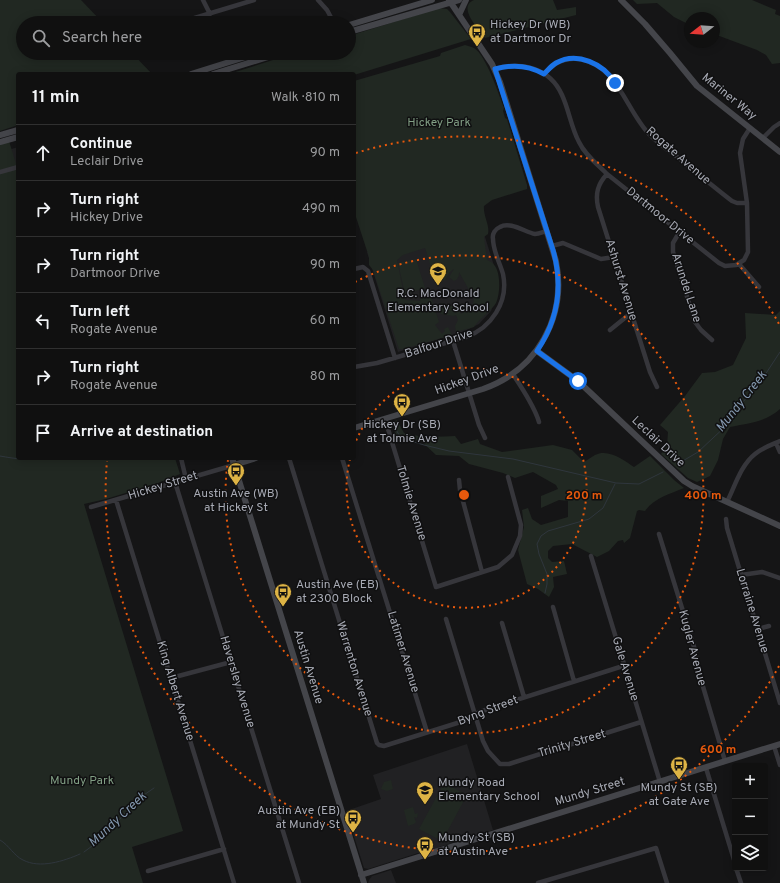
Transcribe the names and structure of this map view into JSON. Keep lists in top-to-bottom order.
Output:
{
  "streets": {
    "street": [
      "Mariner Way",
      "Rogate Avenue",
      "Dartmoor Drive",
      "Ashurst Avenue",
      "Arundel Lane",
      "Balfour Drive",
      "Hickey Drive",
      "Leclair Drive",
      "Hickey Street",
      "Tolmie Avenue",
      "Lorraine Avenue",
      "Kugler Avenue",
      "Latimer Avenue",
      "Austin Avenue",
      "Warrenton Avenue",
      "Gale Avenue",
      "Haversley Avenue",
      "King Albert Avenue",
      "Byng Street",
      "Trinity Street",
      "Mundy Street"
    ]
  },
  "crossings": [
    ["Rogate Avenue", "Dartmoor Drive"],
    ["Dartmoor Drive", "Ashurst Avenue"],
    ["Dartmoor Drive", "Arundel Lane"],
    ["Dartmoor Drive", "Hickey Drive"],
    ["Balfour Drive", "Hickey Drive"],
    ["Hickey Drive", "Leclair Drive"],
    ["Hickey Drive", "Tolmie Avenue"],
    ["Hickey Street", "Austin Avenue"],
    ["Hickey Street", "Haversley Avenue"],
    ["Hickey Street", "King Albert Avenue"],
    ["Kugler Avenue", "Mundy Street"],
    ["Latimer Avenue", "Byng Street"],
    ["Austin Avenue", "Mundy Street"],
    ["Warrenton Avenue", "Byng Street"],
    ["Gale Avenue", "Byng Street"],
    ["Gale Avenue", "Trinity Street"],
    ["Gale Avenue", "Mundy Street"],
    ["Byng Street", "Trinity Street"]
  ],
  "water": ["Mundy Creek"],
  "parks": ["Hickey Park", "Mundy Park"],
  "places": {
    "bus stop": [
      "Hickey Dr (WB) at Dartmoor Dr",
      "Hickey Dr (SB) at Tolmie Ave",
      "Austin Ave (WB) at Hickey St",
      "Austin Ave (EB) at 2300 Block",
      "Mundy St (SB) at Gate Ave",
      "Austin Ave (EB) at Mundy St",
      "Mundy St (SB) at Austin Ave"
    ],
    "school or university": ["R.C. MacDonald Elementary School", "Mundy Road Elementary School"]
  },
  "north": "left",
  "page": {
    "search": "Search here",
    "heading": ["11 min", "Walk · 810 m"],
    "list": [
      ["Continue", "Leclair Drive", "90 m"],
      ["Turn right", "Hickey Drive", "490 m"],
      ["Turn right", "Dartmoor Drive", "90 m"],
      ["Turn left", "Rogate Avenue", "60 m"],
      ["Turn right", "Rogate Avenue", "80 m"],
      "Arrive at destination"
    ],
    "map_buttons": ["+", "−"]
  },
  "rings": ["200 m", "400 m", "600 m"]
}
